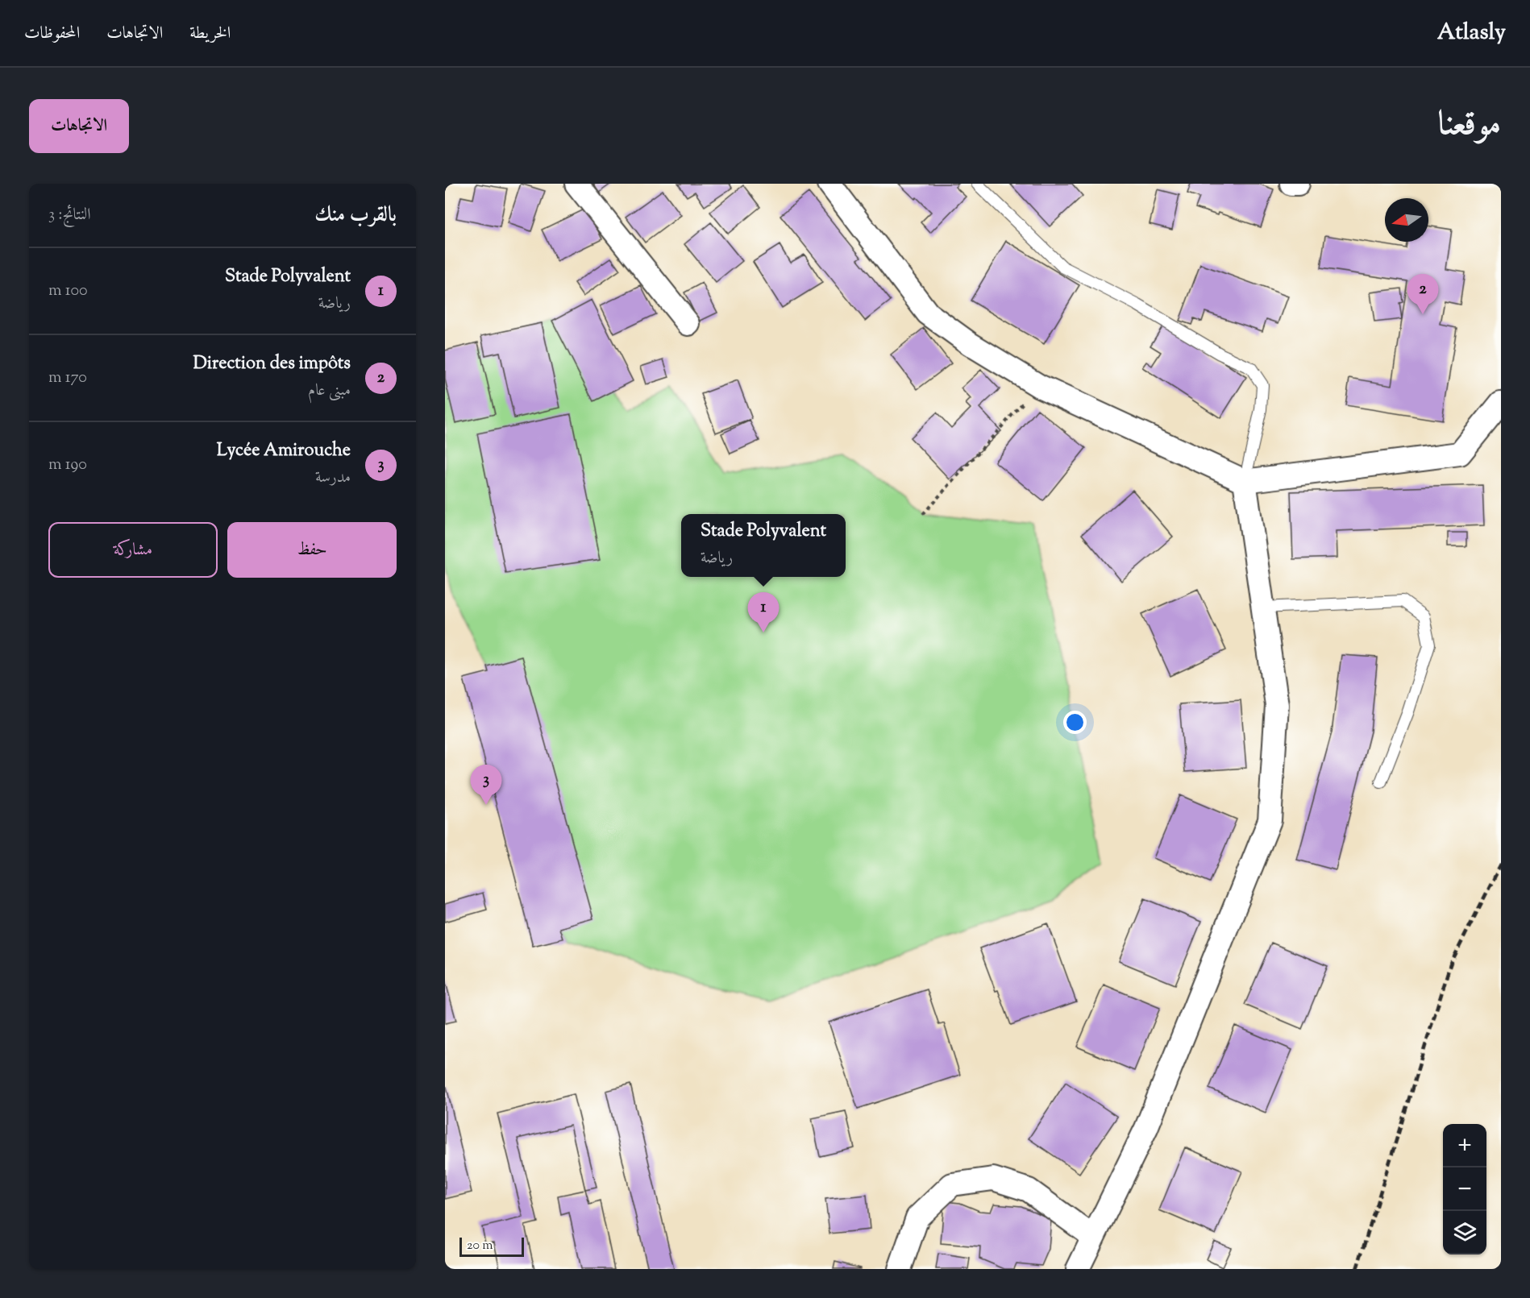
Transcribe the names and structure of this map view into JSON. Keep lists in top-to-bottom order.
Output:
{
  "scale_bar": "20 m",
  "north": "left",
  "page": {
    "header": "Atlasly",
    "nav": ["الخريطة", "الاتجاهات", "المحفوظات"],
    "title": "موقعنا",
    "buttons": [
      "الاتجاهات",
      ["حفظ", "مشاركة"]
    ],
    "heading": ["بالقرب منك", "النتائج: 3"],
    "list": [
      {
        "mark": "1",
        "name": "Stade Polyvalent",
        "note": "رياضة",
        "value": "100 m"
      },
      {
        "mark": "2",
        "name": "Direction des impôts",
        "note": "مبنى عام",
        "value": "170 m"
      },
      {
        "mark": "3",
        "name": "Lycée Amirouche",
        "note": "مدرسة",
        "value": "190 m"
      }
    ],
    "pins": ["2", "1", "3"],
    "popup": ["Stade Polyvalent", "رياضة"],
    "map_buttons": ["+", "−"],
    "scale": "20 m"
  }
}
